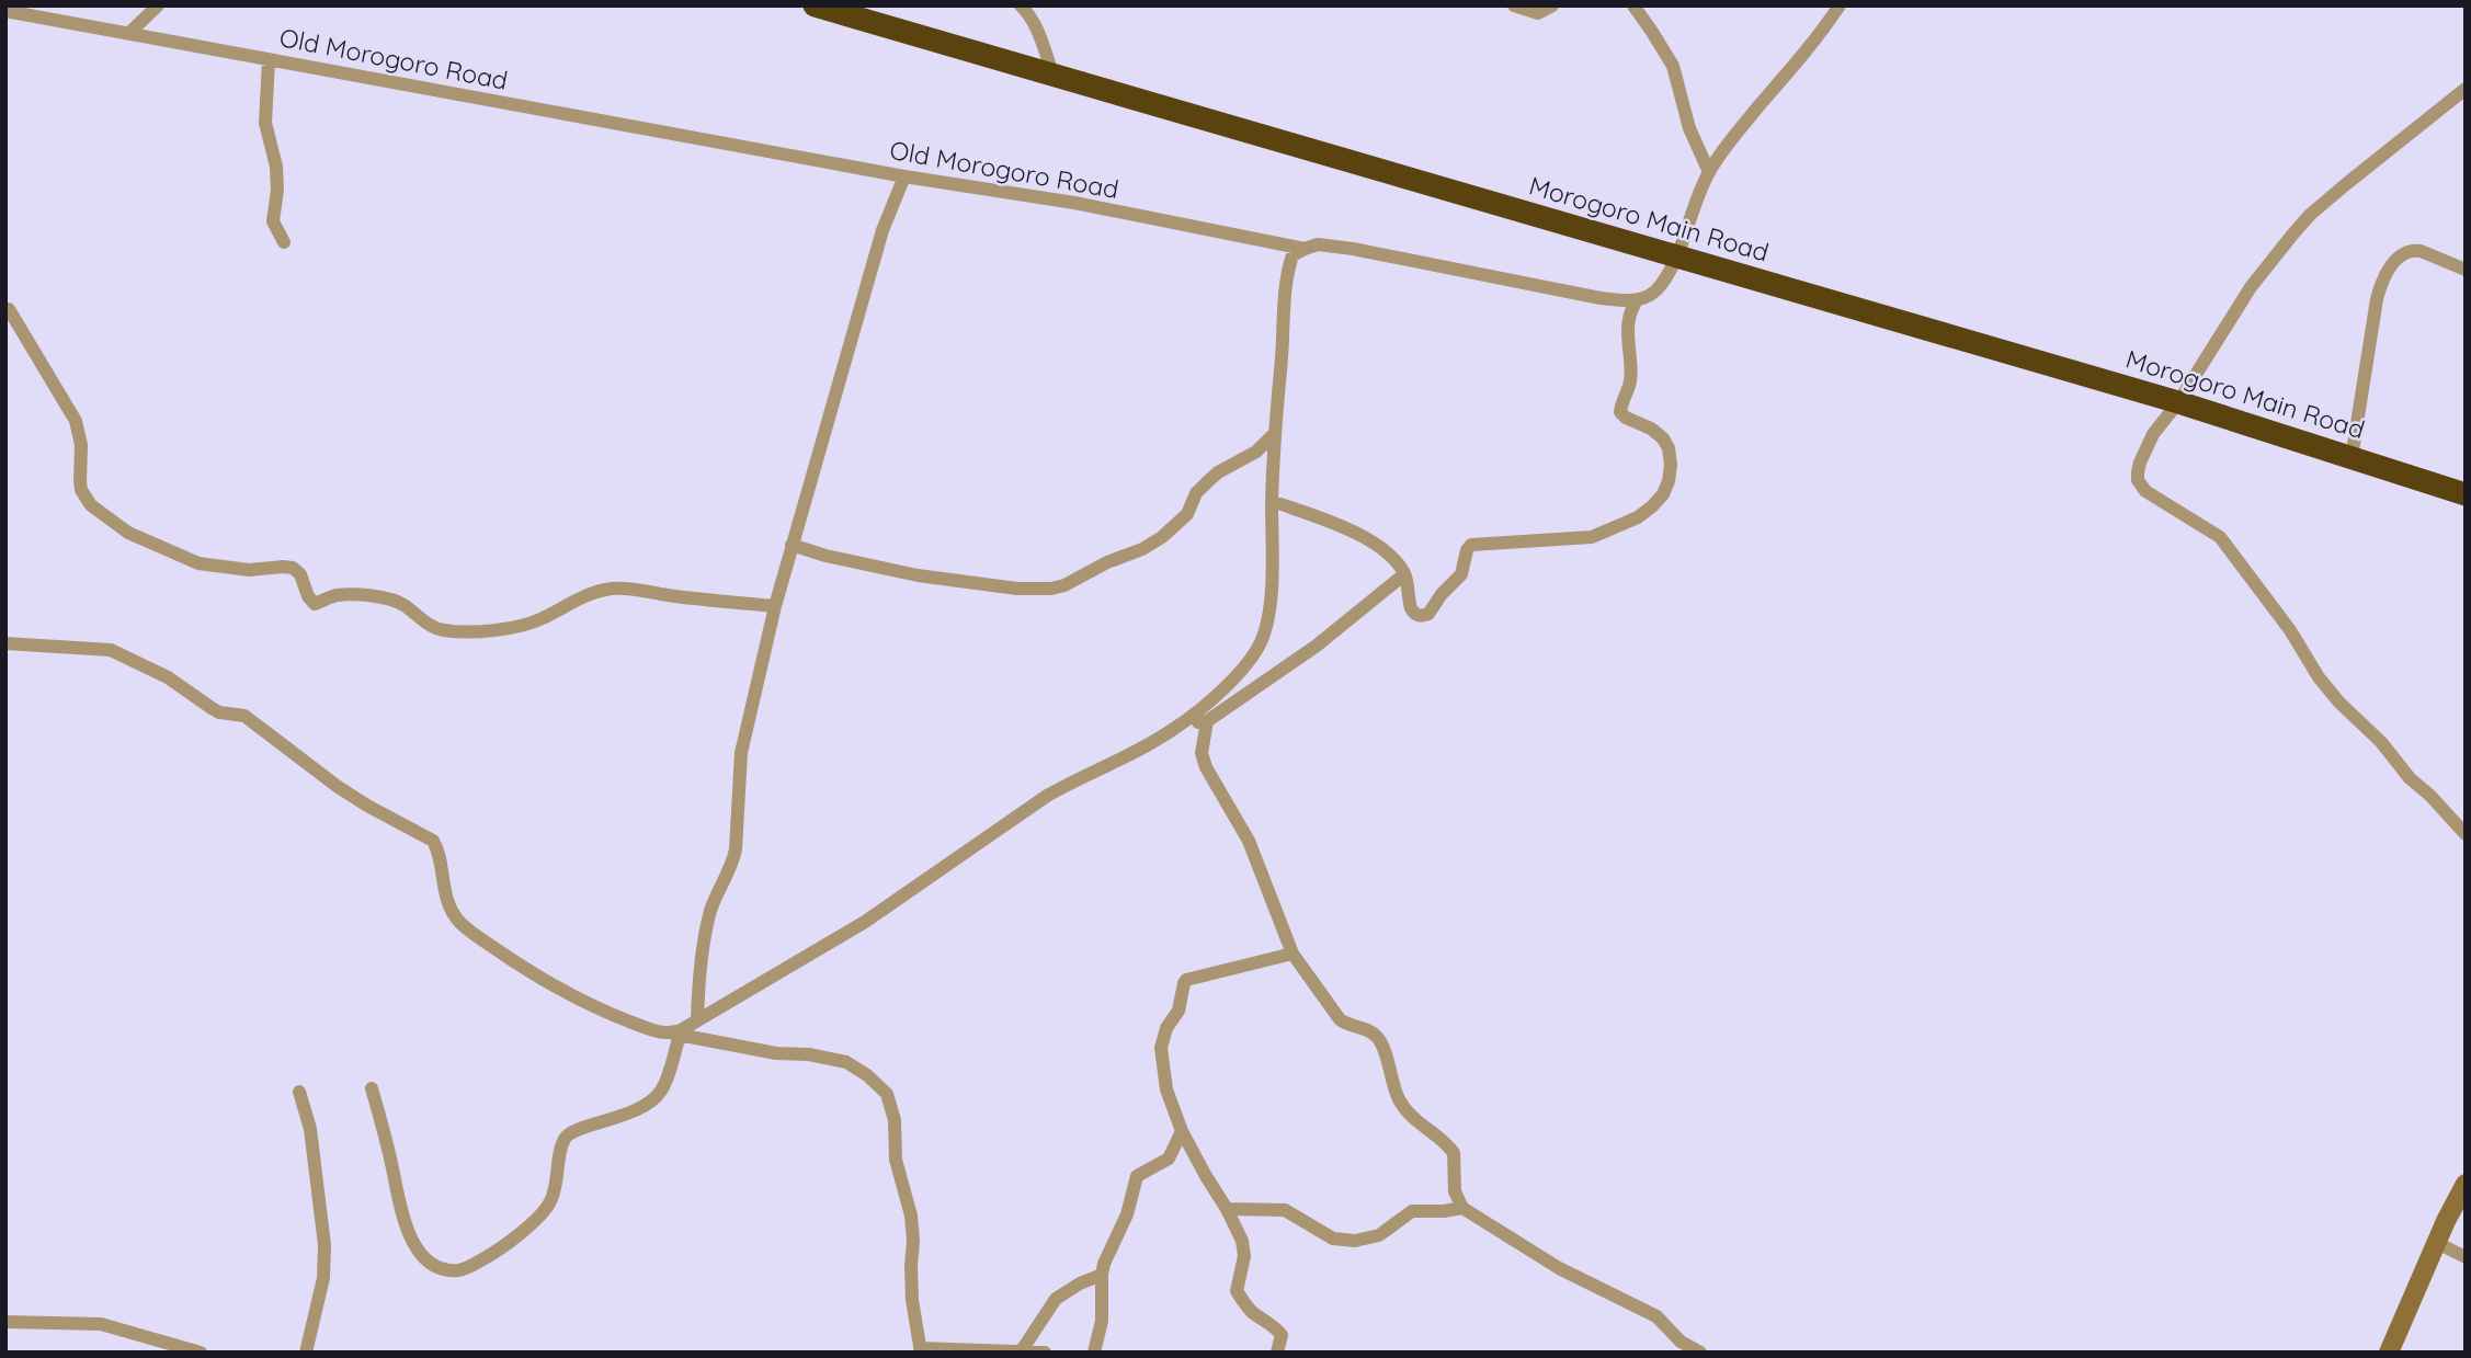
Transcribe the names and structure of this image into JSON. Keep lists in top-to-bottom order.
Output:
{
  "streets": {
    "highway": ["Morogoro Main Road"],
    "street": ["Old Morogoro Road"]
  }
}
